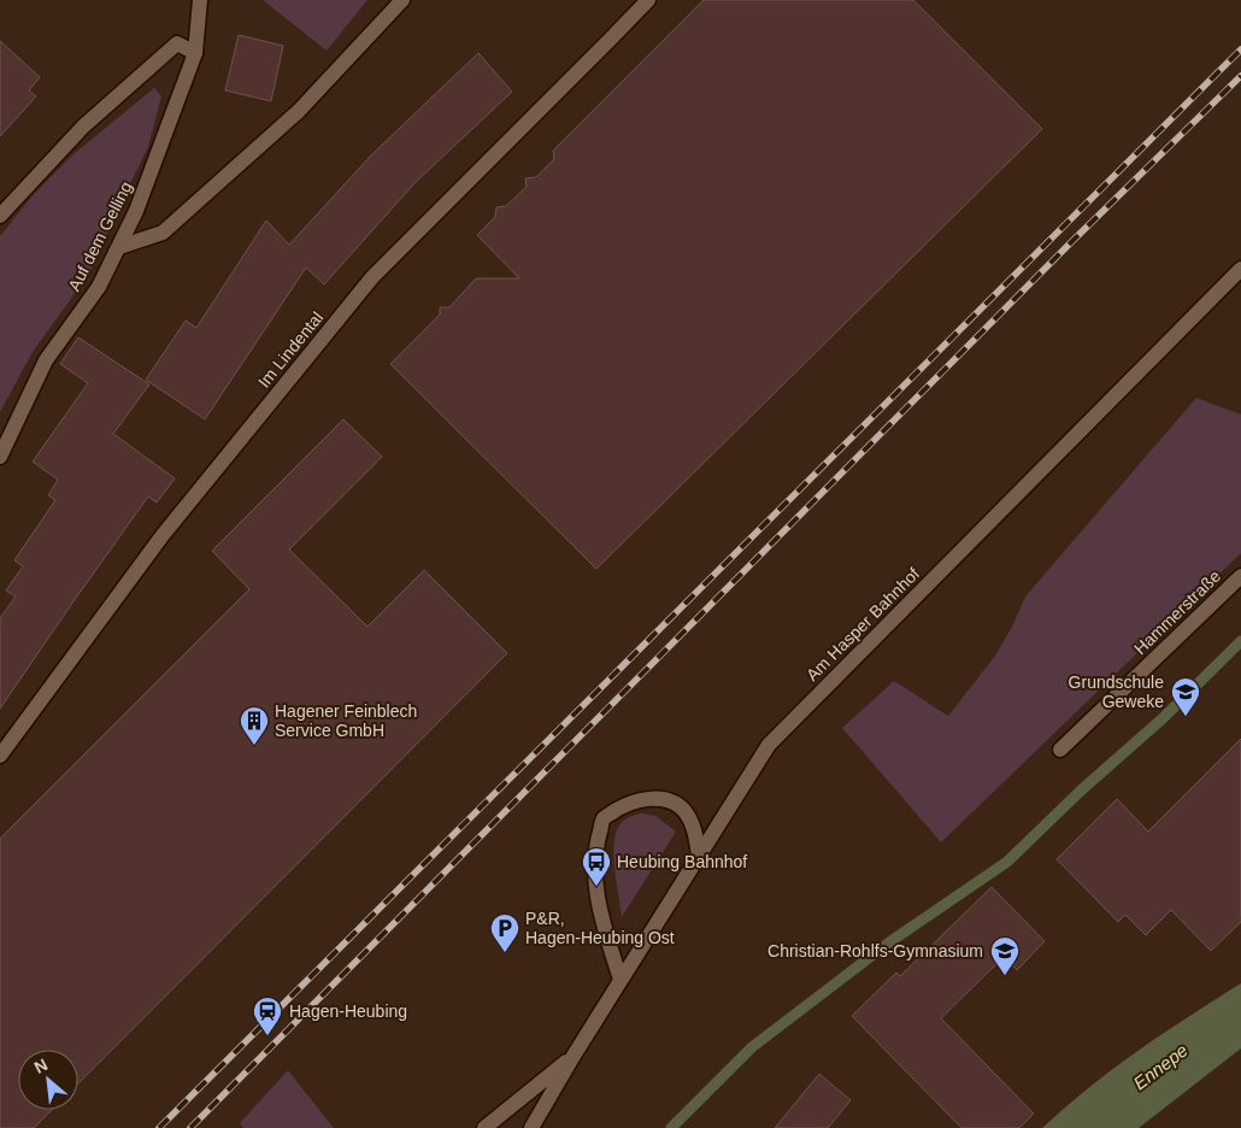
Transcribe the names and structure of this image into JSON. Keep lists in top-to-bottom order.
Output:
{
  "streets": {
    "street": [
      "Auf dem Gelling",
      "Im Lindental",
      "Hammerstraße",
      "Am Hasper Bahnhof"
    ]
  },
  "water": ["Ennepe"],
  "places": {
    "school or university": ["Grundschule Geweke", "Christian-Rohlfs-Gymnasium"],
    "building": ["Hagener Feinblech Service GmbH"],
    "bus stop": ["Heubing Bahnhof"],
    "parking": ["P&R, Hagen-Heubing Ost"],
    "station": ["Hagen-Heubing"]
  },
  "north": "top left"
}
